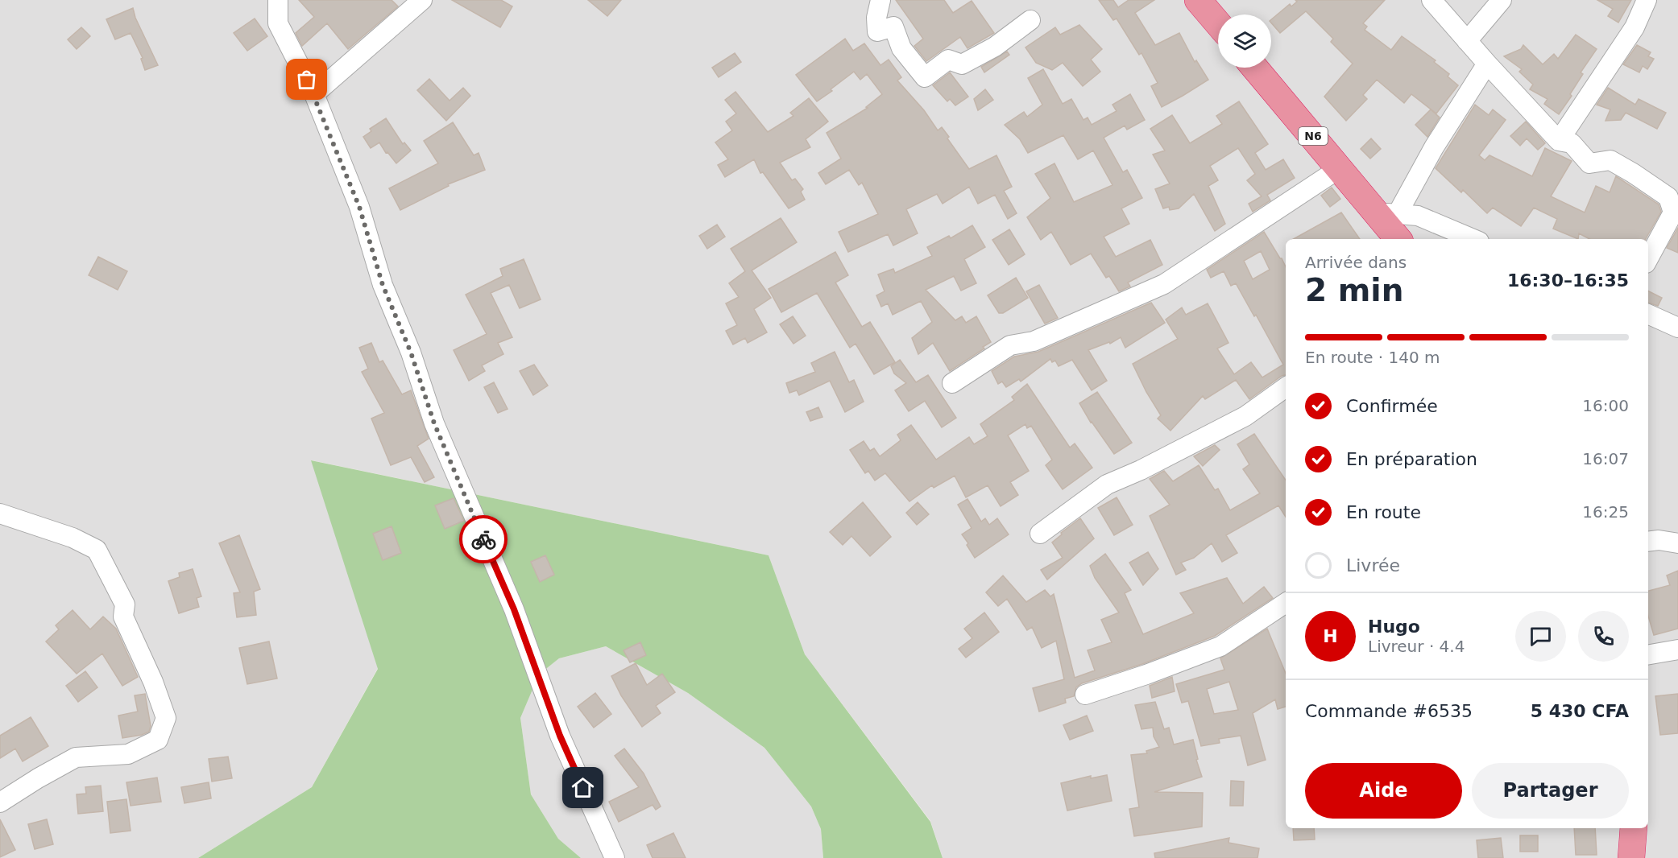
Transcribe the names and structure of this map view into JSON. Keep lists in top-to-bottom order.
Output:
{
  "streets": {
    "highway": ["N6"]
  },
  "page": {
    "heading": ["2 min", "Arrivée dans", "16:30–16:35"],
    "panel": [
      "Hugo",
      "Livreur · 4.4",
      "Commande #6535",
      "5 430 CFA"
    ],
    "bar": "En route · 140 m",
    "list": [
      ["Confirmée", "16:00"],
      ["En préparation", "16:07"],
      ["En route", "16:25"],
      "Livrée"
    ],
    "round": "H",
    "buttons": ["Aide", "Partager"]
  }
}
